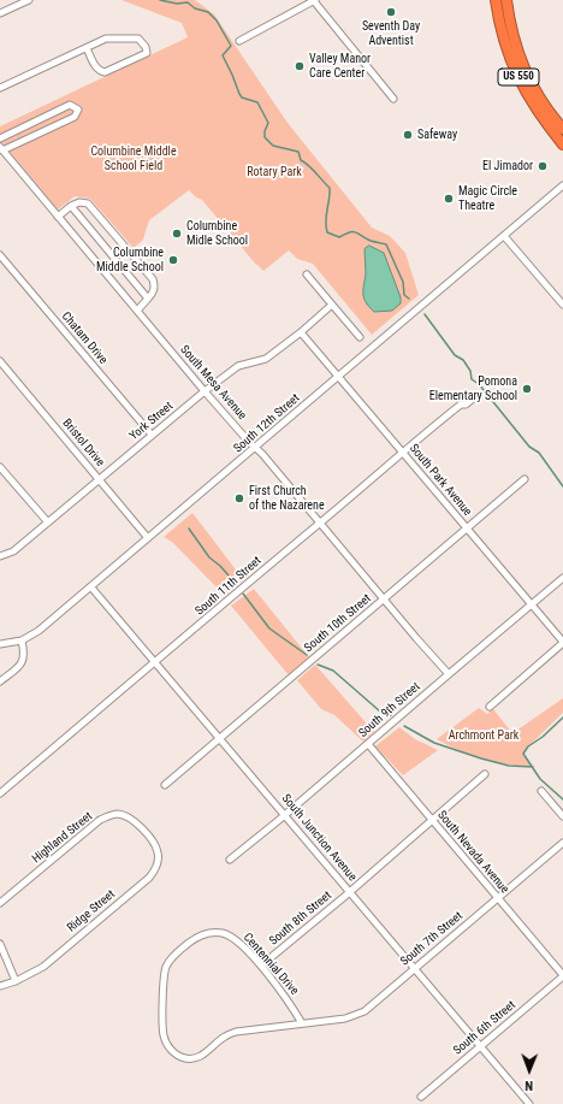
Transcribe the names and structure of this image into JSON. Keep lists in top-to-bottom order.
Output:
{
  "streets": {
    "highway": ["US 550"],
    "street": [
      "Chatam Drive",
      "South Mesa Avenue",
      "York Street",
      "South 12th Street",
      "Bristol Drive",
      "South Park Avenue",
      "South 11th Street",
      "South 10th Street",
      "South 9th Street",
      "Highland Street",
      "South Junction Avenue",
      "South Nevada Avenue",
      "Ridge Street",
      "South 8th Street",
      "South 7th Street",
      "Centennial Drive",
      "South 6th Street"
    ]
  },
  "crossings": [
    ["Chatam Drive", "York Street"],
    ["South Mesa Avenue", "York Street"],
    ["South Mesa Avenue", "South 12th Street"],
    ["South Mesa Avenue", "South 11th Street"],
    ["South Mesa Avenue", "South 10th Street"],
    ["South Mesa Avenue", "South 9th Street"],
    ["York Street", "Bristol Drive"],
    ["York Street", "South Park Avenue"],
    ["South 12th Street", "Bristol Drive"],
    ["South 12th Street", "South Park Avenue"],
    ["South 12th Street", "South Junction Avenue"],
    ["South Park Avenue", "South 11th Street"],
    ["South Park Avenue", "South 10th Street"],
    ["South Park Avenue", "South 9th Street"],
    ["South 11th Street", "South Junction Avenue"],
    ["South 10th Street", "South Junction Avenue"],
    ["South 9th Street", "South Junction Avenue"],
    ["South 9th Street", "South Nevada Avenue"],
    ["Highland Street", "Ridge Street"],
    ["South Junction Avenue", "South 8th Street"],
    ["South Junction Avenue", "South 7th Street"],
    ["South Junction Avenue", "South 6th Street"],
    ["South Nevada Avenue", "South 8th Street"],
    ["South Nevada Avenue", "South 7th Street"],
    ["South Nevada Avenue", "South 6th Street"],
    ["South 8th Street", "Centennial Drive"],
    ["South 7th Street", "Centennial Drive"]
  ],
  "parks": ["Columbine Middle School Field", "Rotary Park", "Archmont Park"],
  "places": [
    "Seventh Day Adventist",
    "Valley Manor Care Center",
    "Safeway",
    "El Jimador",
    "Magic Circle Theatre",
    "Columbine Midle School",
    "Columbine Middle School",
    "Pomona Elementary School",
    "First Church of the Nazarene"
  ],
  "north": "bottom"
}
